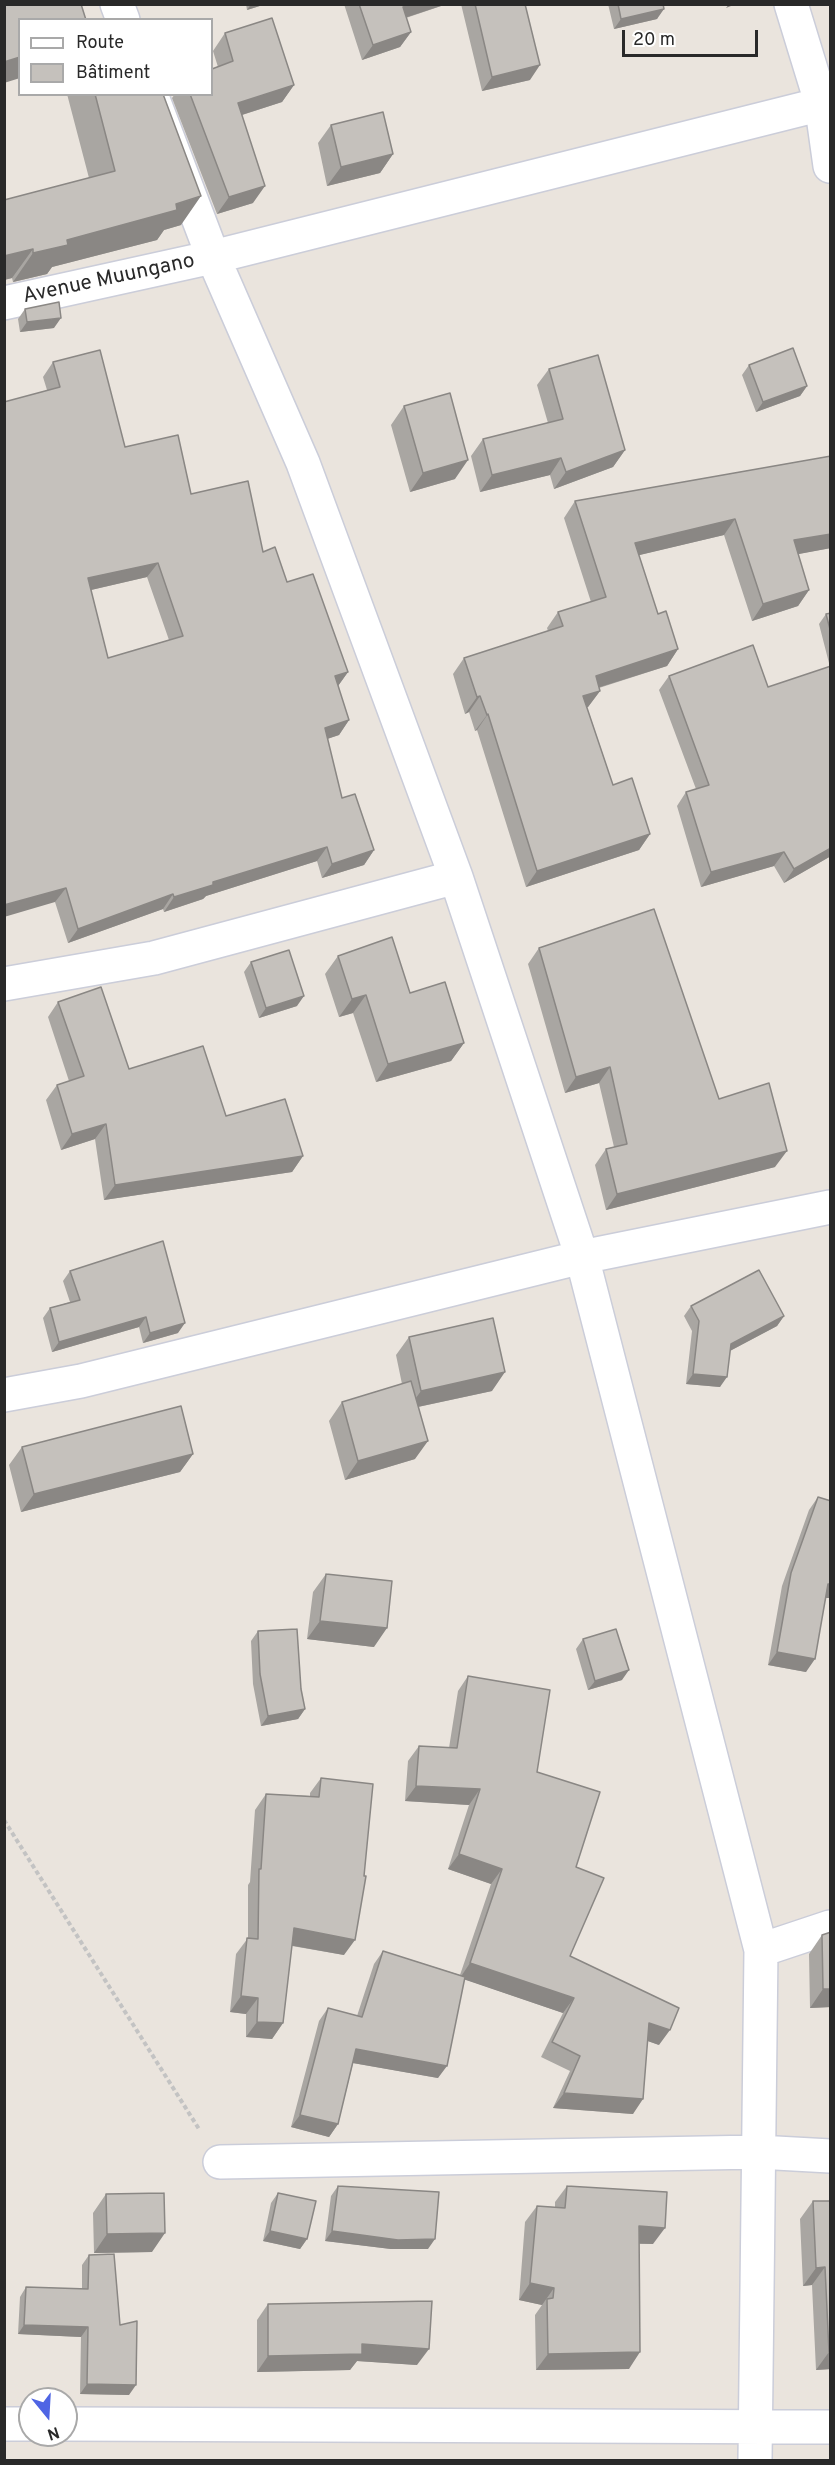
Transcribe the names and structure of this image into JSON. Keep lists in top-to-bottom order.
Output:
{
  "streets": {
    "street": ["Avenue Muungano"]
  },
  "legend": ["Route", "Bâtiment"],
  "scale_bar": "20 m",
  "north": "bottom"
}
